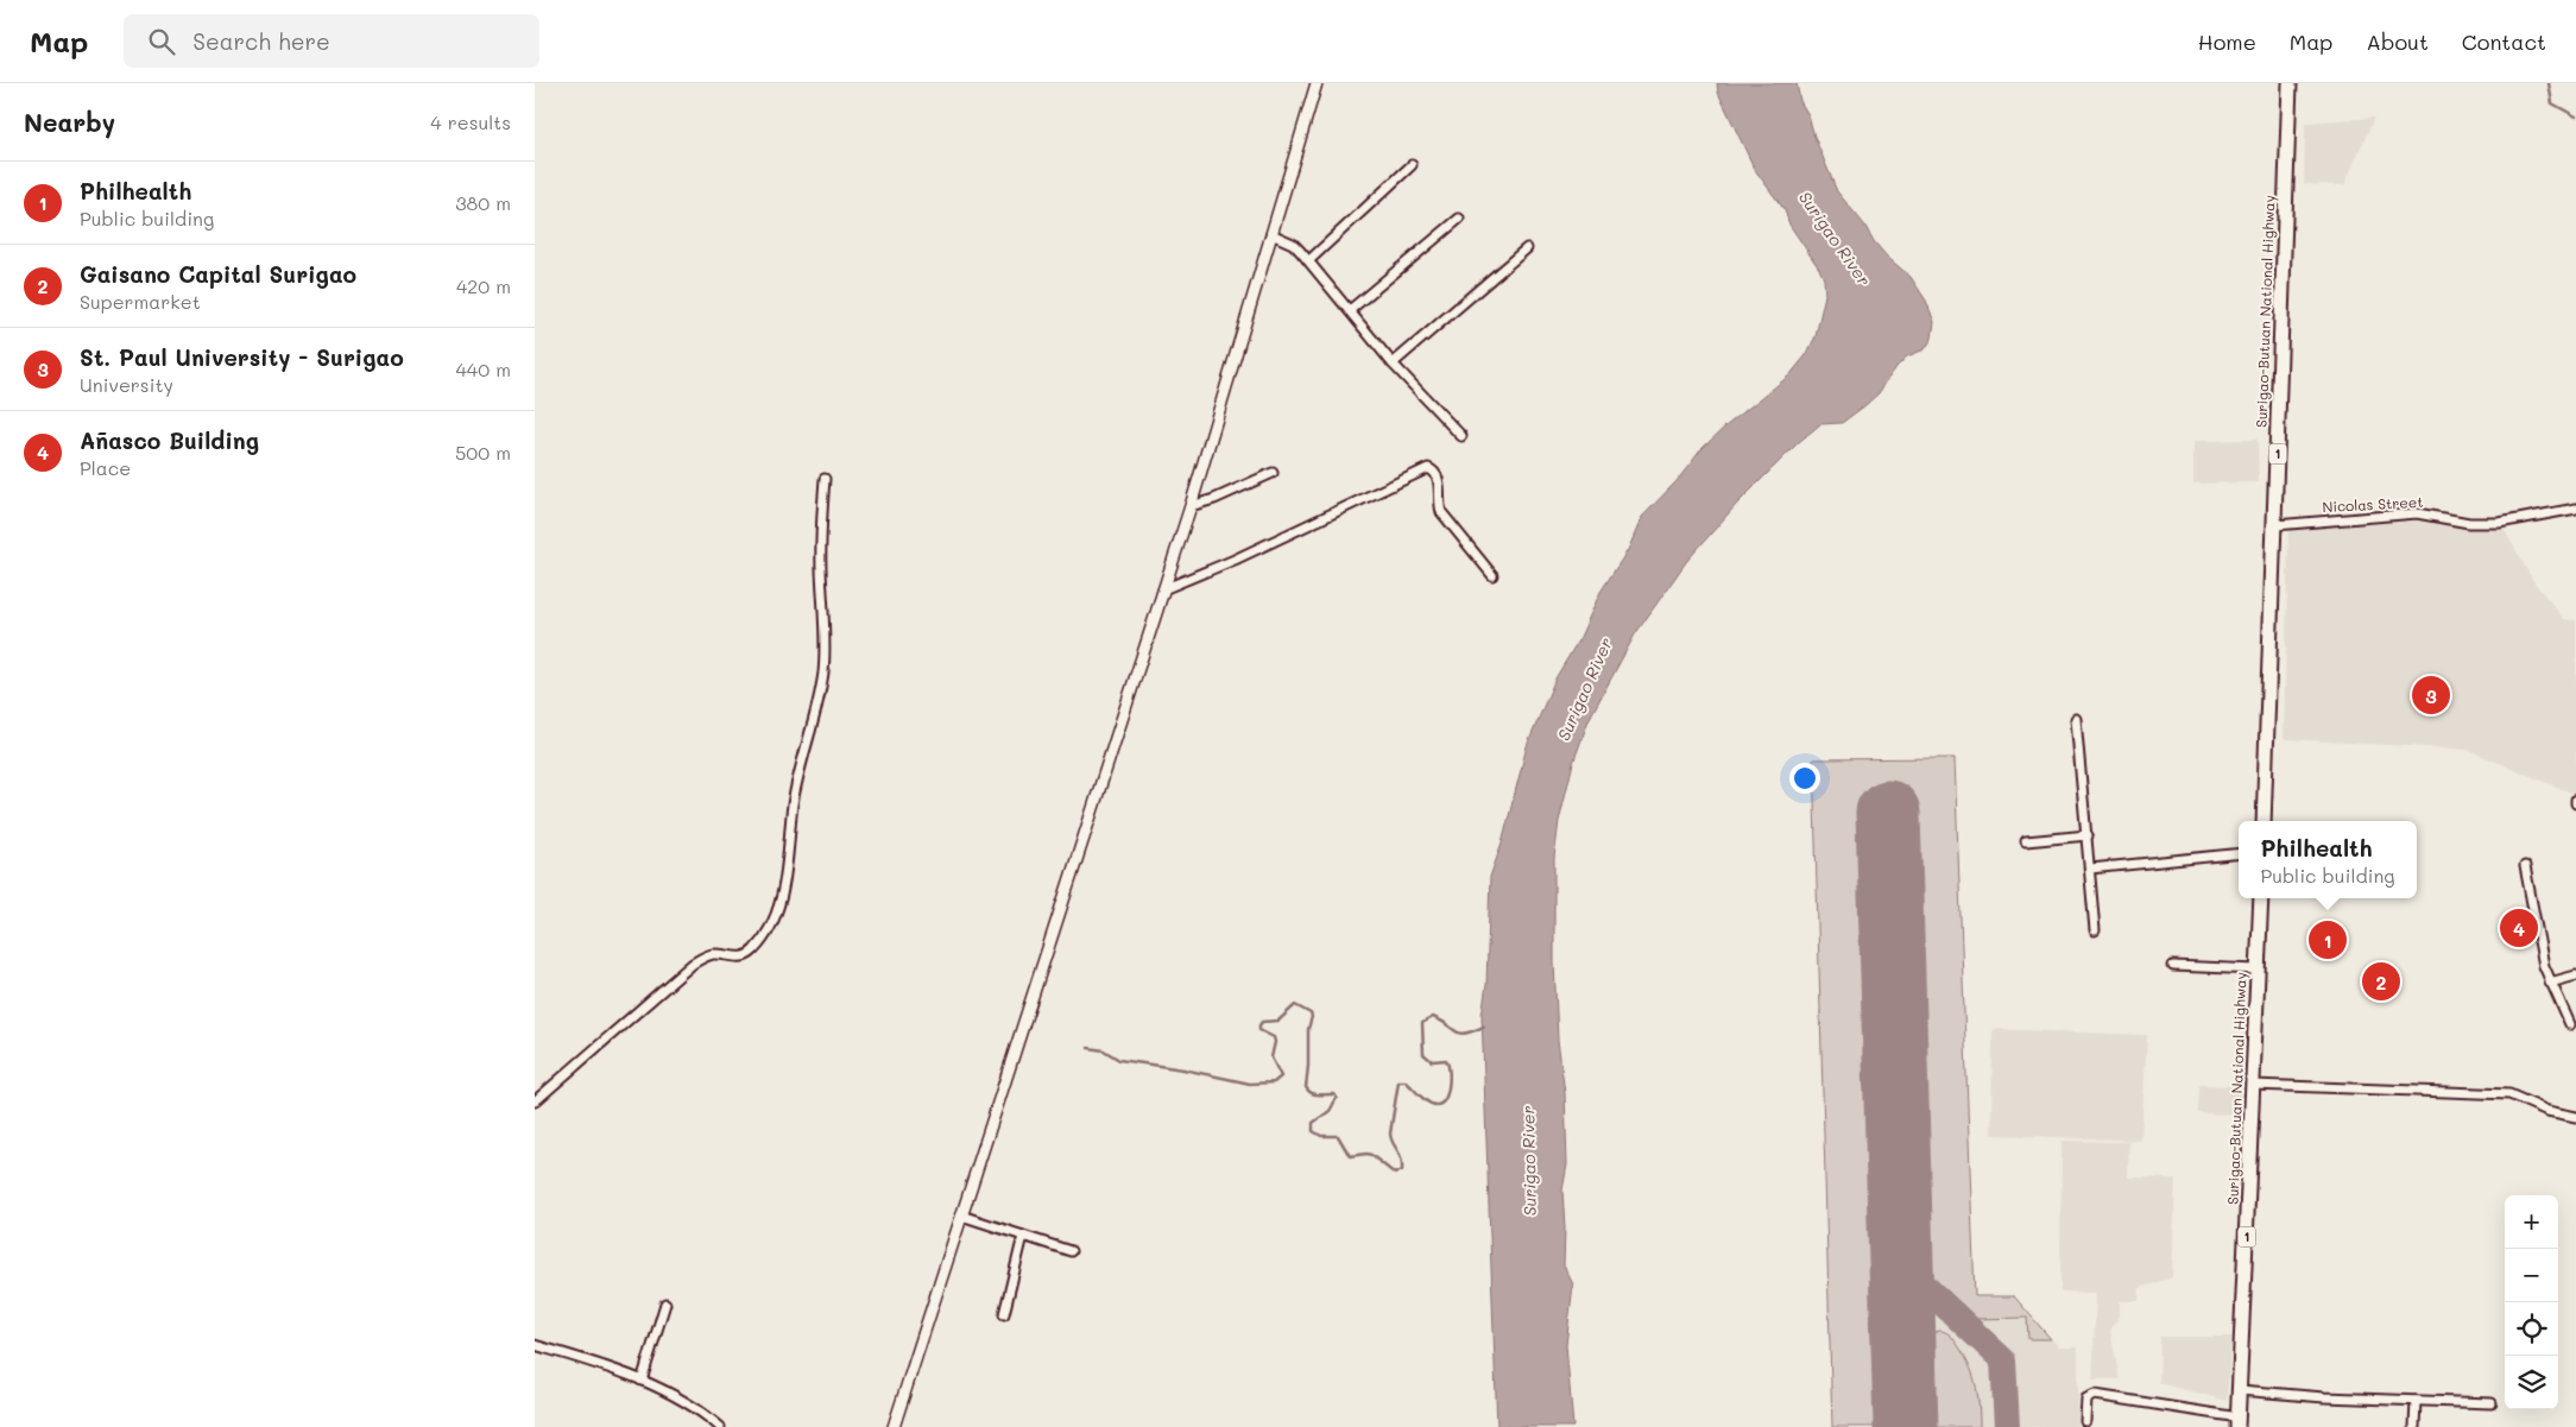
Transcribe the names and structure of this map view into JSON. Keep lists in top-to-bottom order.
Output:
{
  "streets": {
    "highway": ["Surigao-Butuan National Highway", "1"],
    "street": ["Nicolas Street"]
  },
  "crossings": [
    ["Surigao-Butuan National Highway", "Nicolas Street"]
  ],
  "water": ["Surigao River"],
  "page": {
    "header": "Map",
    "search": "Search here",
    "nav": [
      "Home",
      "Map",
      "About",
      "Contact"
    ],
    "heading": ["Nearby", "4 results"],
    "list": [
      {
        "mark": "1",
        "name": "Philhealth",
        "note": "Public building",
        "value": "380 m"
      },
      {
        "mark": "2",
        "name": "Gaisano Capital Surigao",
        "note": "Supermarket",
        "value": "420 m"
      },
      {
        "mark": "3",
        "name": "St. Paul University - Surigao",
        "note": "University",
        "value": "440 m"
      },
      {
        "mark": "4",
        "name": "Añasco Building",
        "note": "Place",
        "value": "500 m"
      }
    ],
    "pins": [
      "3",
      "4",
      "1",
      "2"
    ],
    "popup": ["Philhealth", "Public building"],
    "map_buttons": ["+", "−"]
  }
}
